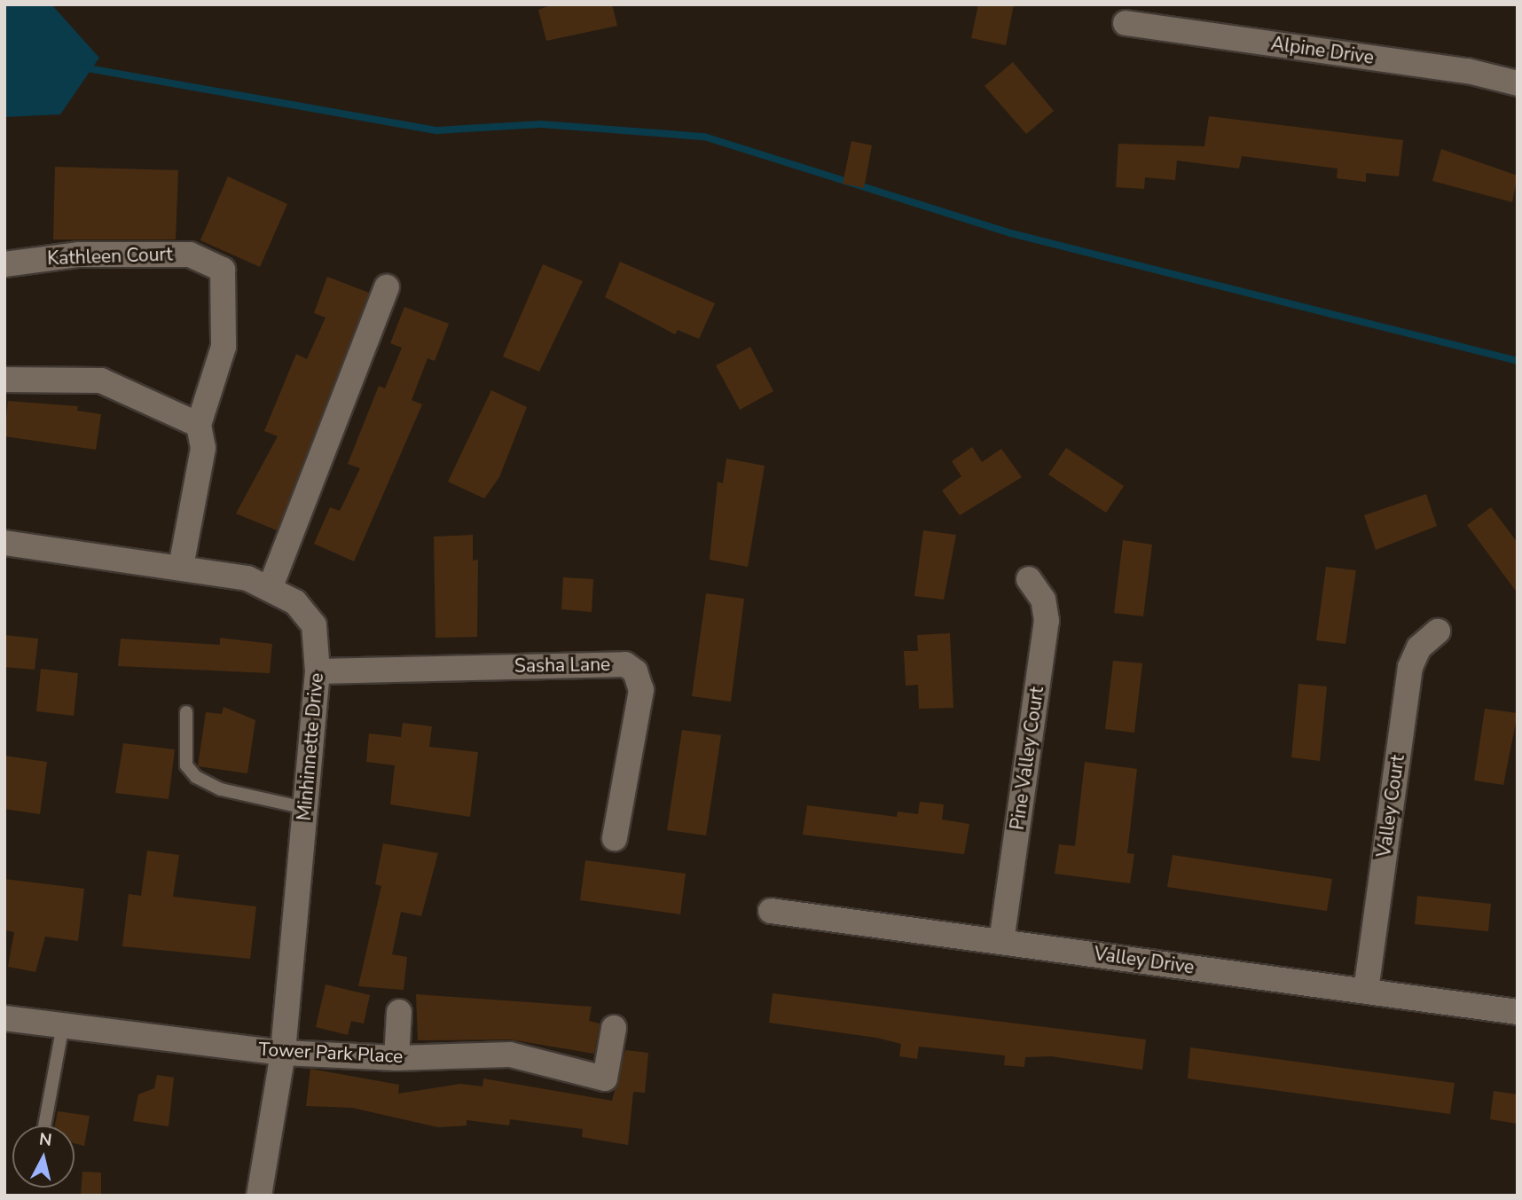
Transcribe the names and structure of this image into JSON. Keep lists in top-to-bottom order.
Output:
{
  "streets": {
    "street": [
      "Alpine Drive",
      "Kathleen Court",
      "Sasha Lane",
      "Minhinnette Drive",
      "Pine Valley Court",
      "Valley Court",
      "Valley Drive",
      "Tower Park Place"
    ]
  },
  "crossings": [
    ["Sasha Lane", "Minhinnette Drive"],
    ["Minhinnette Drive", "Tower Park Place"],
    ["Pine Valley Court", "Valley Drive"],
    ["Valley Court", "Valley Drive"]
  ],
  "north": "top"
}
